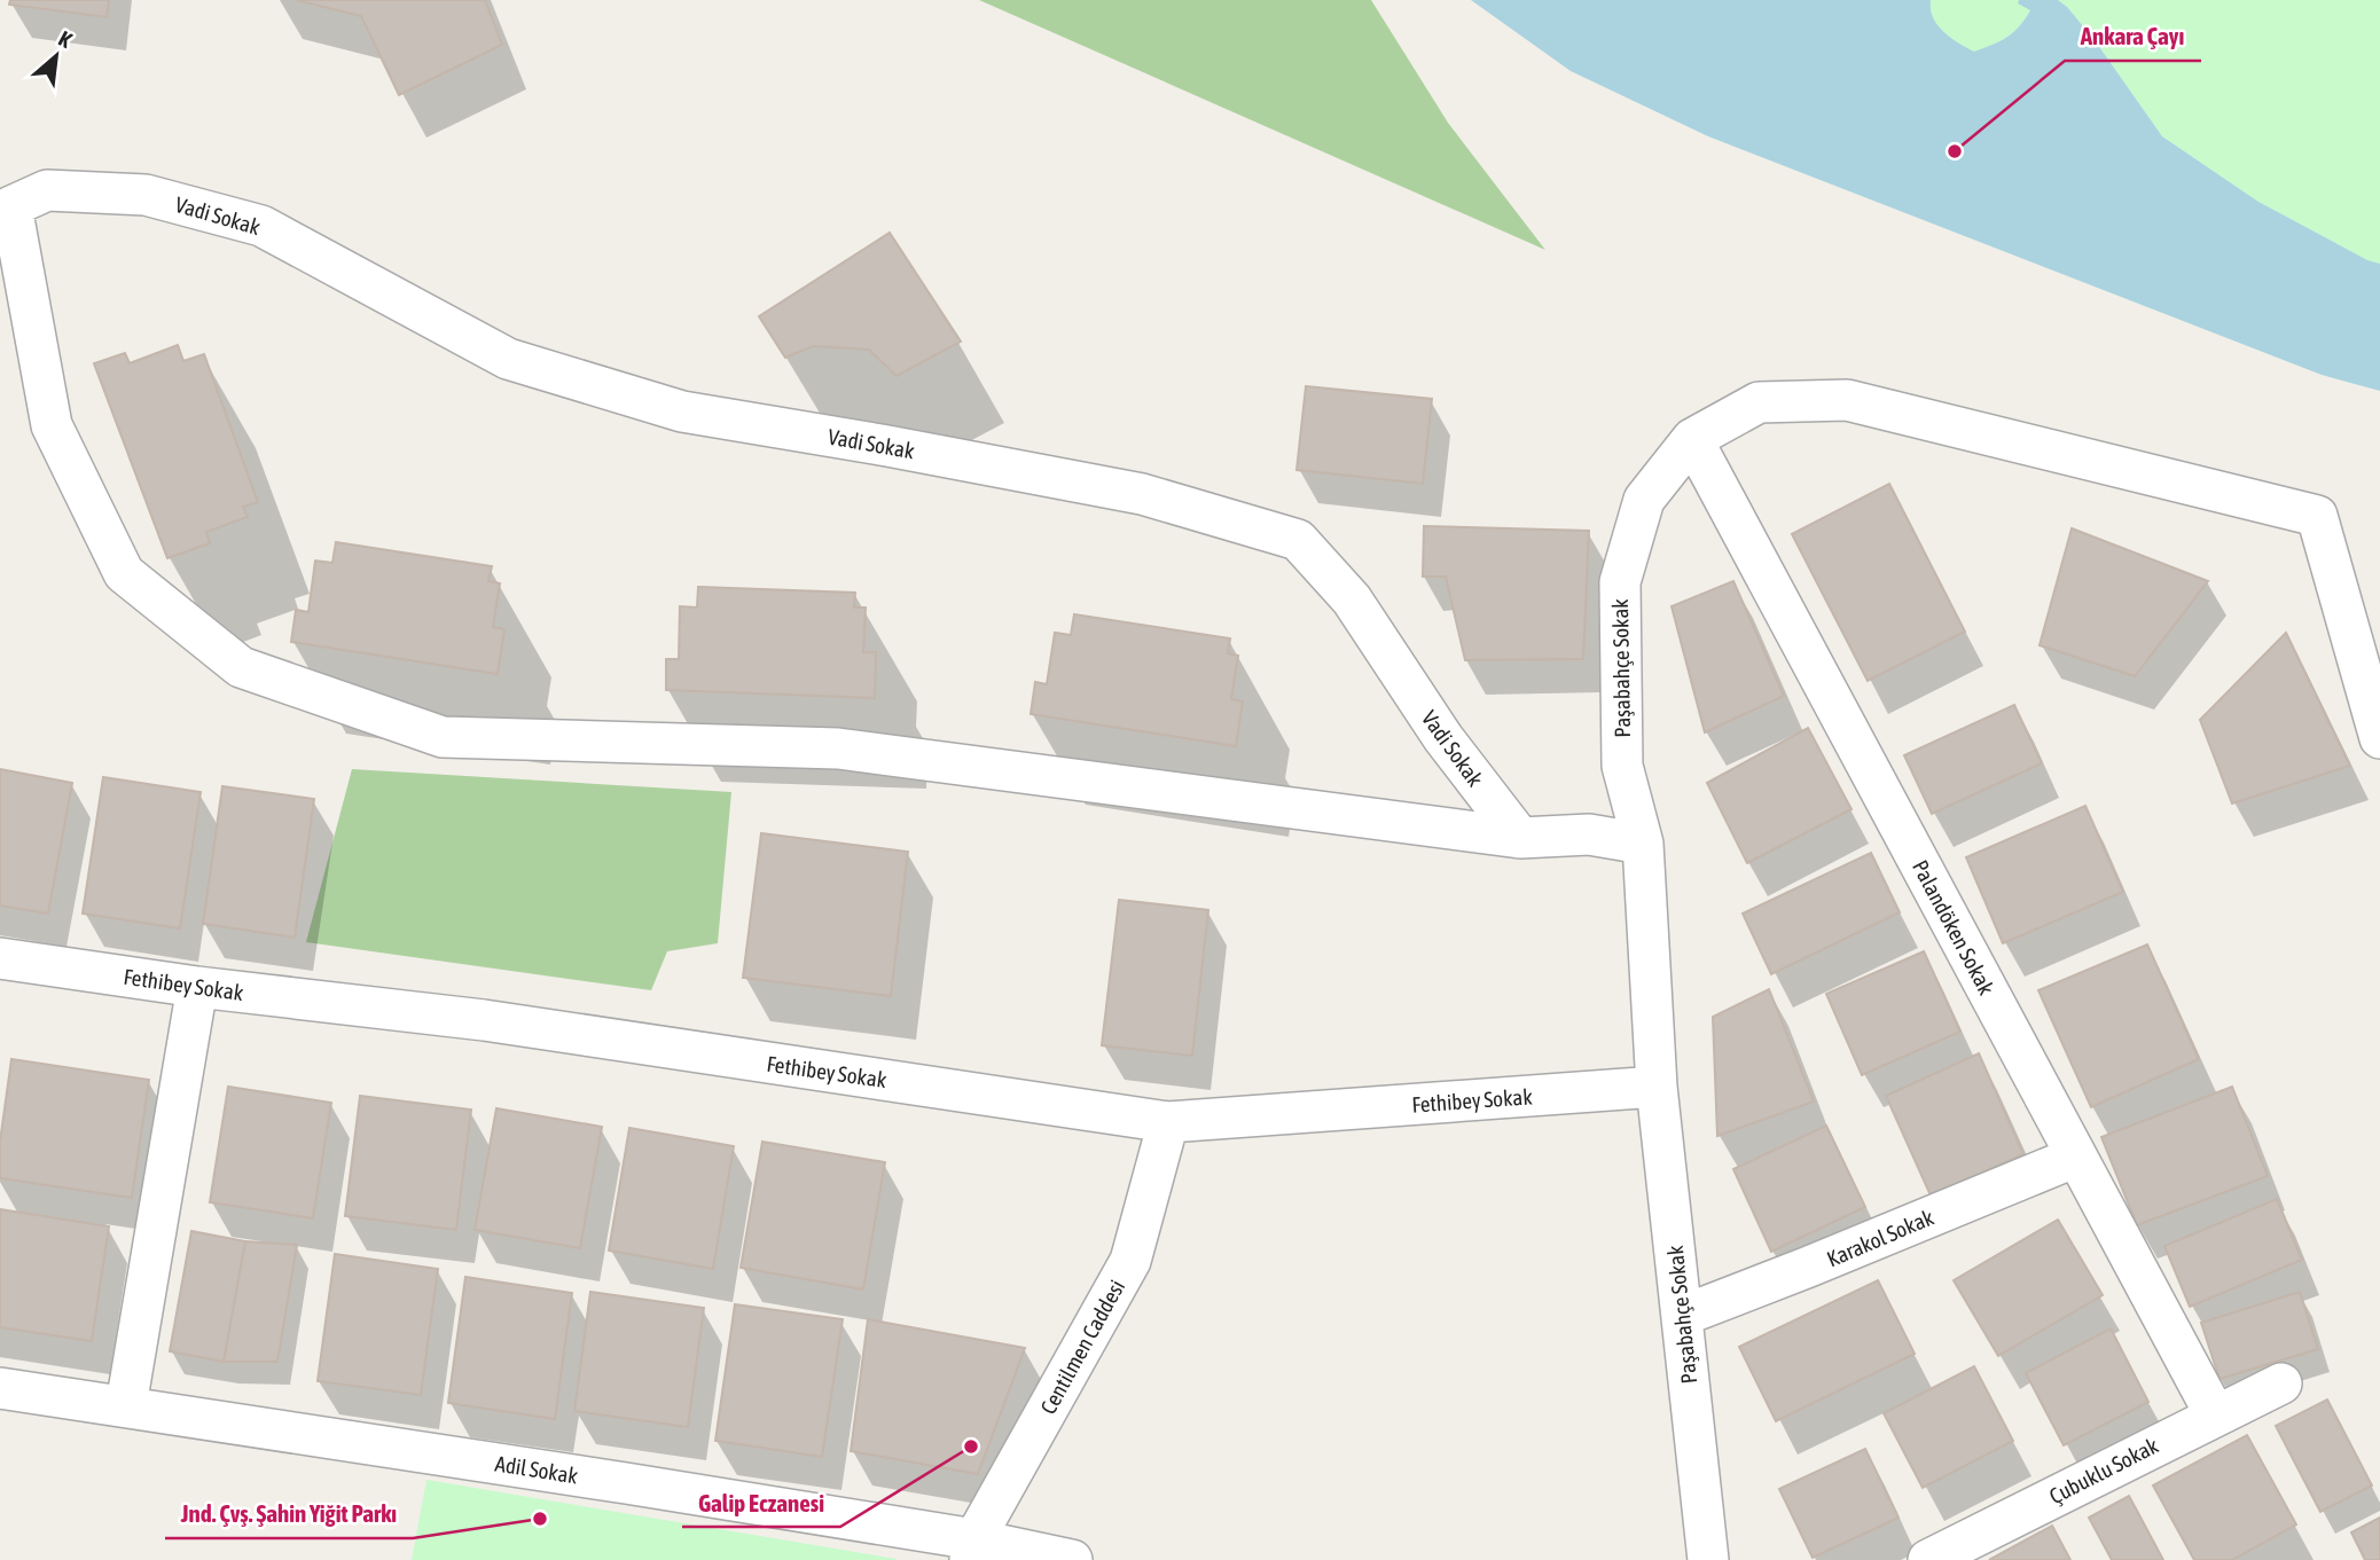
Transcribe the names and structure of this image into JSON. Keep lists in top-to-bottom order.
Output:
{
  "streets": {
    "street": [
      "Vadi Sokak",
      "Paşabahçe Sokak",
      "Palandöken Sokak",
      "Fethibey Sokak",
      "Karakol Sokak",
      "Centilmen Caddesi",
      "Adil Sokak",
      "Çubuklu Sokak"
    ]
  },
  "crossings": [
    ["Paşabahçe Sokak", "Palandöken Sokak"],
    ["Paşabahçe Sokak", "Fethibey Sokak"],
    ["Paşabahçe Sokak", "Karakol Sokak"],
    ["Palandöken Sokak", "Karakol Sokak"],
    ["Palandöken Sokak", "Çubuklu Sokak"],
    ["Fethibey Sokak", "Centilmen Caddesi"],
    ["Centilmen Caddesi", "Adil Sokak"]
  ],
  "places": ["Ankara Çayı", "Galip Eczanesi", "Jnd. Çvş. Şahin Yiğit Parkı"],
  "north": "top right"
}
